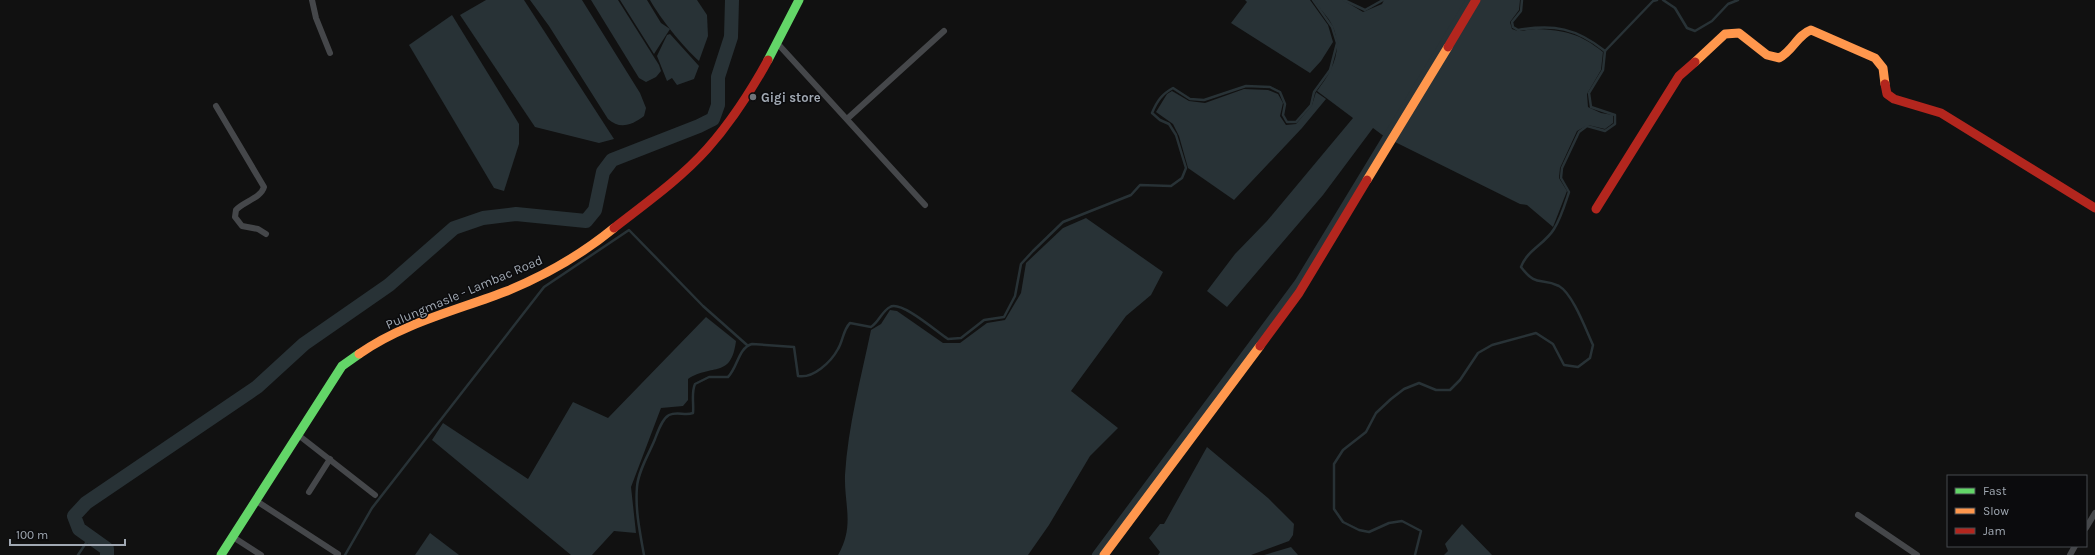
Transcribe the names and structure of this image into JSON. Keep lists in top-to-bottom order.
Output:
{
  "streets": {
    "street": ["Pulungmasle - Lambac Road"]
  },
  "places": ["Gigi store"],
  "legend": ["Fast", "Slow", "Jam"],
  "scale_bar": "100 m"
}
